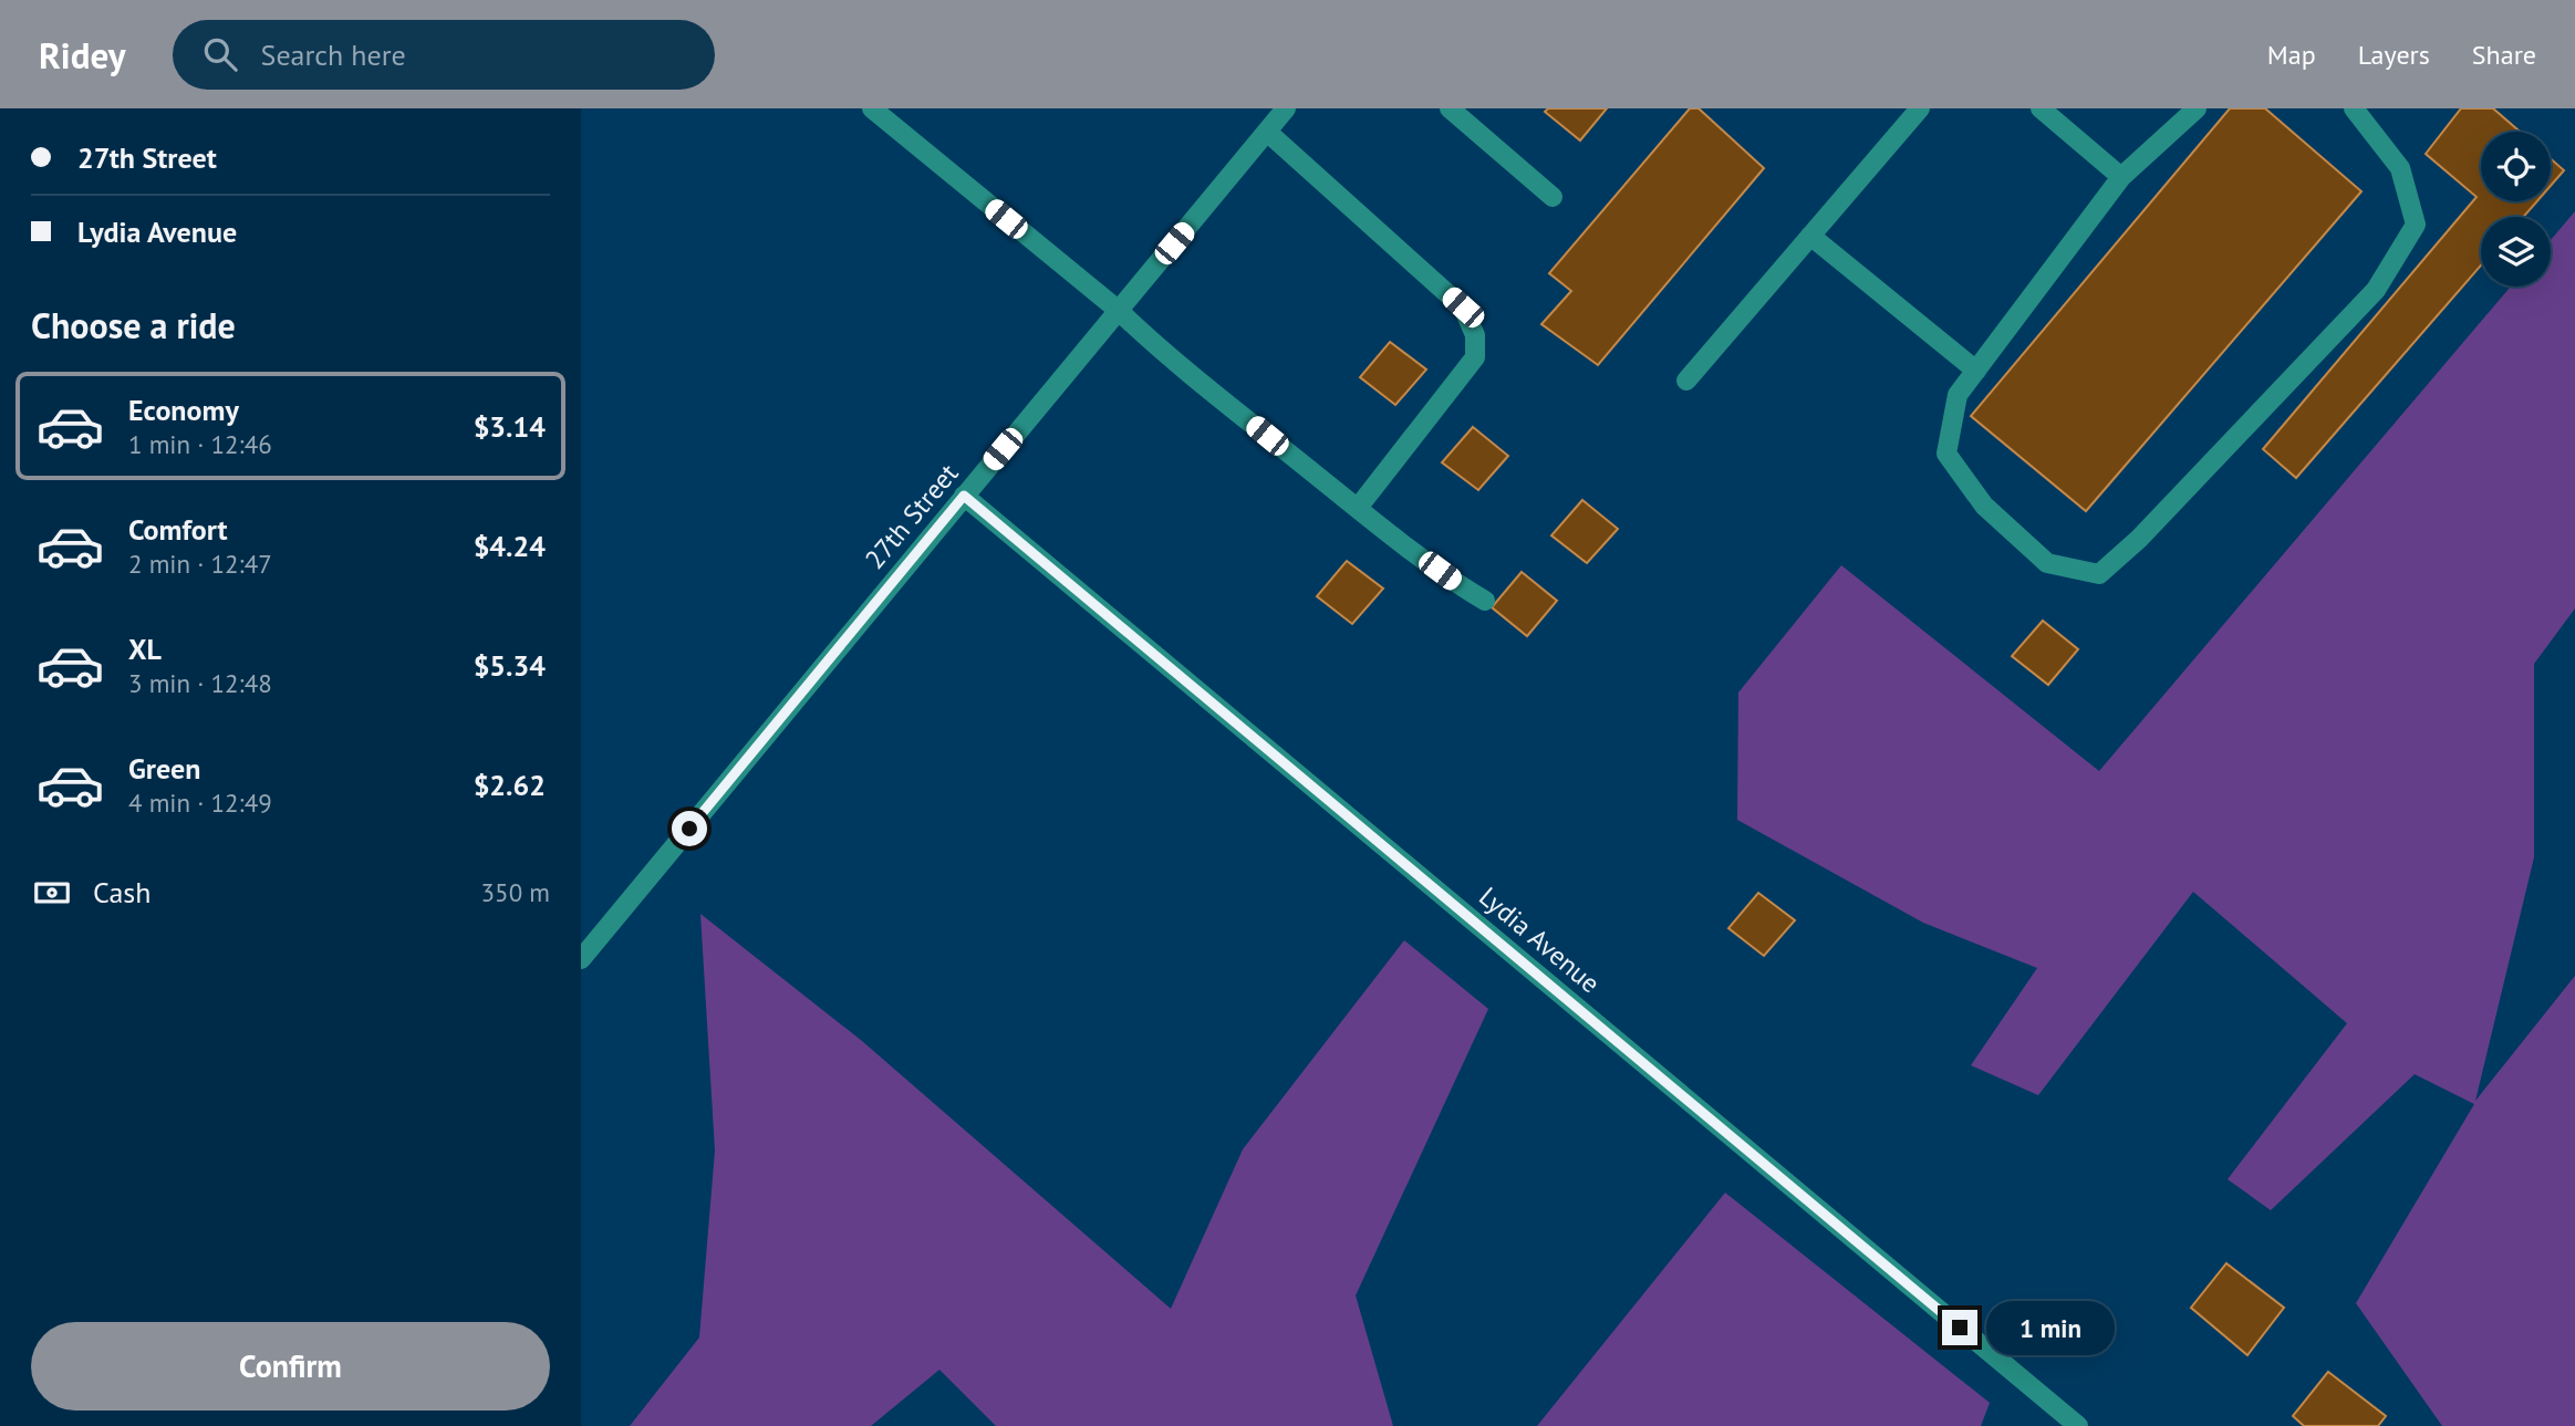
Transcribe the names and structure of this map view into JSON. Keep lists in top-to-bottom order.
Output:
{
  "streets": {
    "street": ["27th Street", "Lydia Avenue"]
  },
  "crossings": [
    ["27th Street", "Lydia Avenue"]
  ],
  "page": {
    "header": "Ridey",
    "search": "Search here",
    "nav": ["Map", "Layers", "Share"],
    "banner": ["27th Street", "Lydia Avenue"],
    "heading": "Choose a ride",
    "list": [
      {
        "name": "Economy",
        "note": "1 min · 12:46",
        "value": "$3.14"
      },
      {
        "name": "Comfort",
        "note": "2 min · 12:47",
        "value": "$4.24"
      },
      {
        "name": "XL",
        "note": "3 min · 12:48",
        "value": "$5.34"
      },
      {
        "name": "Green",
        "note": "4 min · 12:49",
        "value": "$2.62"
      }
    ],
    "pay": ["Cash", "350 m"],
    "bubble": "1 min",
    "buttons": "Confirm"
  }
}
